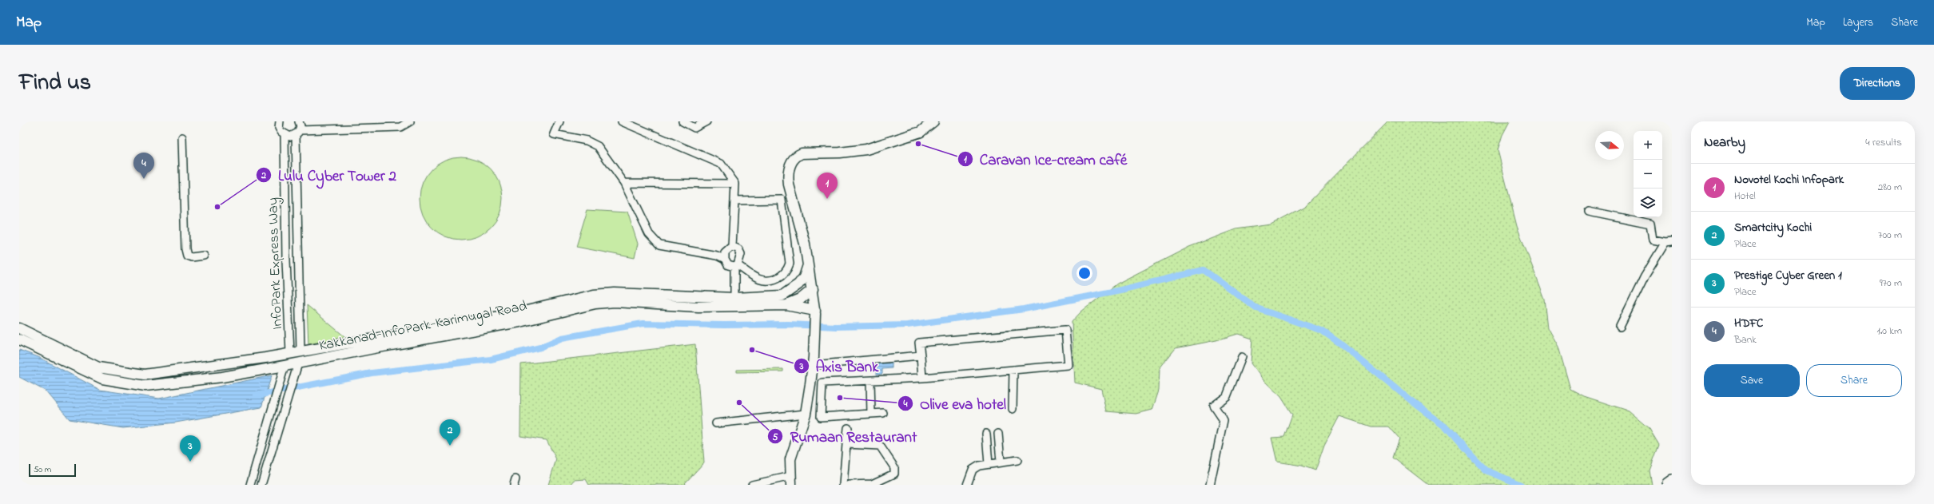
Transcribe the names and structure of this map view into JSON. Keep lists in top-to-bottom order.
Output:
{
  "streets": {
    "main road": ["Kakkanad-InfoPark-Karimugal Road"],
    "street": ["InfoPark Express Way"]
  },
  "crossings": [
    ["InfoPark Express Way", "Kakkanad-InfoPark-Karimugal Road"]
  ],
  "places": [
    "Caravan Ice-cream café",
    "Lulu Cyber Tower 2",
    "Axis Bank",
    "Olive eva hotel",
    "Rumaan Restaurant"
  ],
  "scale_bar": "50 m",
  "north": "right",
  "page": {
    "header": "Map",
    "nav": ["Map", "Layers", "Share"],
    "title": "Find us",
    "buttons": [
      "Directions",
      ["Save", "Share"]
    ],
    "heading": ["Nearby", "4 results"],
    "map_buttons": ["+", "−"],
    "pins": [
      "4",
      "1",
      "2",
      "3"
    ],
    "list": [
      {
        "mark": "1",
        "name": "Novotel Kochi Infopark",
        "note": "Hotel",
        "value": "280 m"
      },
      {
        "mark": "2",
        "name": "Smartcity Kochi",
        "note": "Place",
        "value": "700 m"
      },
      {
        "mark": "3",
        "name": "Prestige Cyber Green 1",
        "note": "Place",
        "value": "970 m"
      },
      {
        "mark": "4",
        "name": "HDFC",
        "note": "Bank",
        "value": "1.0 km"
      }
    ],
    "scale": "50 m"
  }
}
